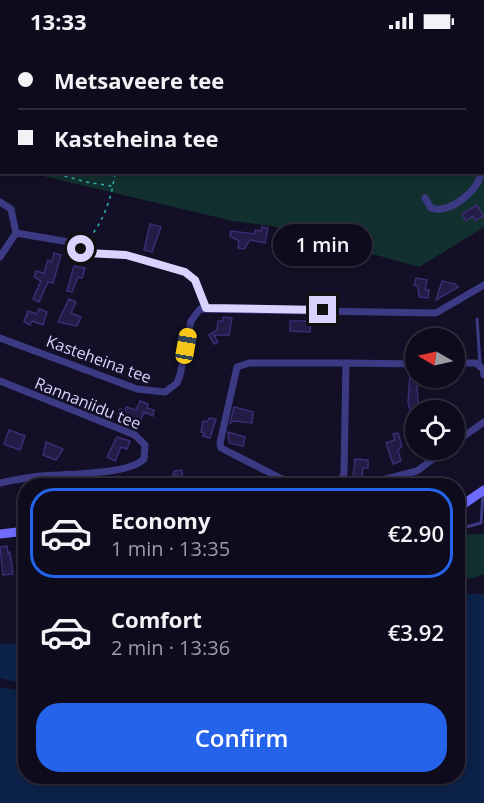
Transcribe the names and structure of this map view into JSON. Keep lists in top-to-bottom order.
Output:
{
  "streets": {
    "street": ["Kasteheina tee", "Rannaniidu tee"]
  },
  "north": "left",
  "page": {
    "status": "13:33",
    "banner": ["Metsaveere tee", "Kasteheina tee"],
    "bubble": "1 min",
    "list": [
      {
        "name": "Economy",
        "note": "1 min · 13:35",
        "value": "€2.90"
      },
      {
        "name": "Comfort",
        "note": "2 min · 13:36",
        "value": "€3.92"
      }
    ],
    "buttons": "Confirm"
  }
}
